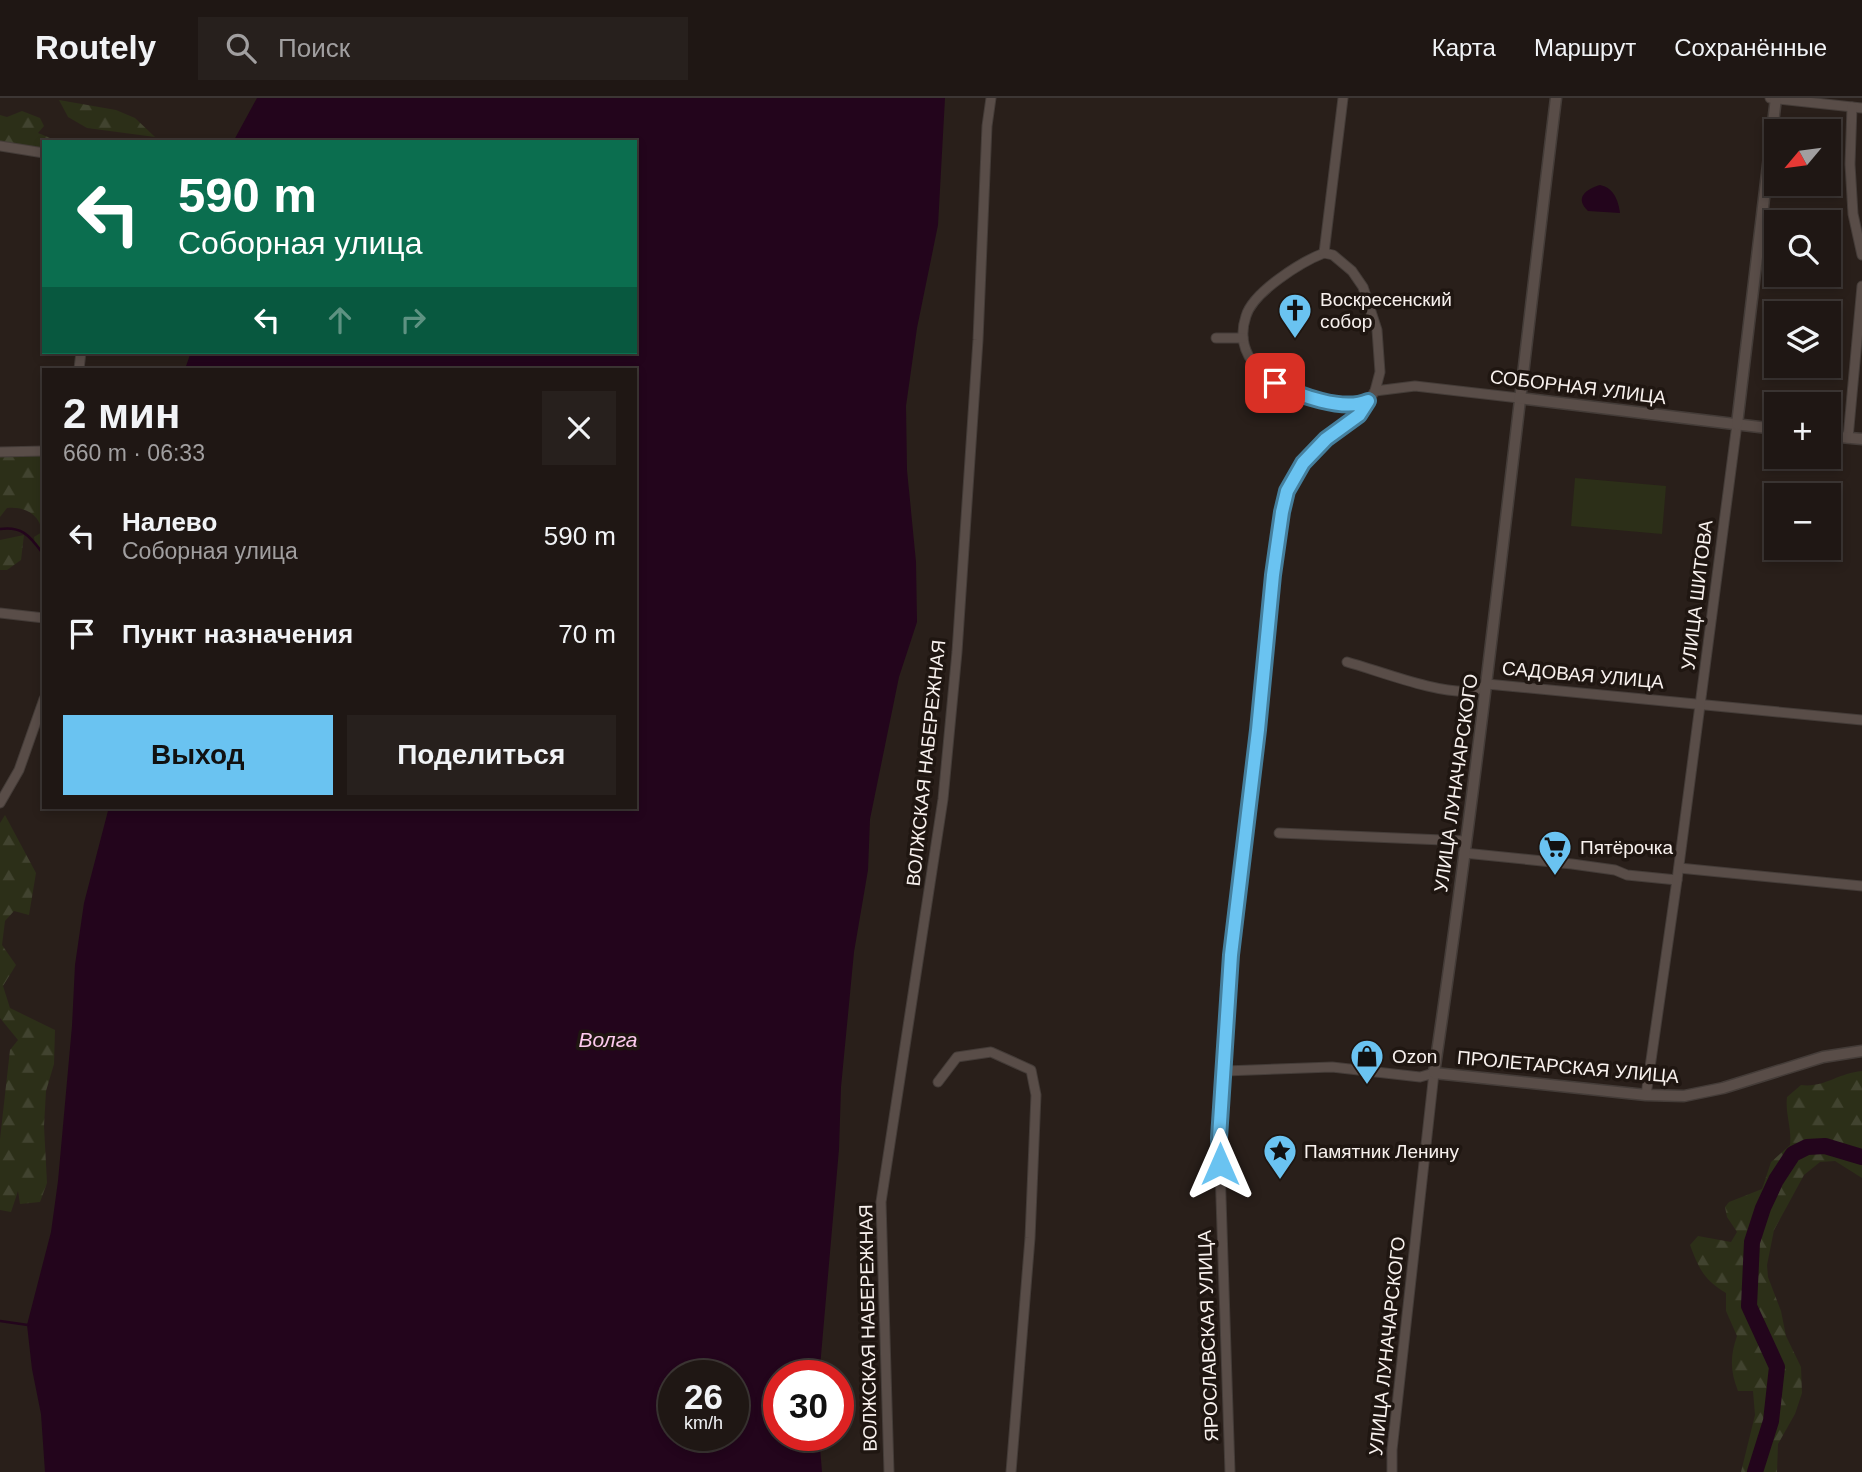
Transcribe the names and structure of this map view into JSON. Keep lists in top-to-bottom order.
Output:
{
  "streets": {
    "street": [
      "СОБОРНАЯ УЛИЦА",
      "УЛИЦА ШИТОВА",
      "САДОВАЯ УЛИЦА",
      "ВОЛЖСКАЯ НАБЕРЕЖНАЯ",
      "УЛИЦА ЛУНАЧАРСКОГО",
      "ПРОЛЕТАРСКАЯ УЛИЦА",
      "ЯРОСЛАВСКАЯ УЛИЦА"
    ]
  },
  "crossings": [
    ["СОБОРНАЯ УЛИЦА", "УЛИЦА ШИТОВА"],
    ["СОБОРНАЯ УЛИЦА", "УЛИЦА ЛУНАЧАРСКОГО"],
    ["СОБОРНАЯ УЛИЦА", "ЯРОСЛАВСКАЯ УЛИЦА"],
    ["УЛИЦА ШИТОВА", "САДОВАЯ УЛИЦА"],
    ["УЛИЦА ШИТОВА", "ПРОЛЕТАРСКАЯ УЛИЦА"],
    ["САДОВАЯ УЛИЦА", "УЛИЦА ЛУНАЧАРСКОГО"],
    ["УЛИЦА ЛУНАЧАРСКОГО", "ПРОЛЕТАРСКАЯ УЛИЦА"],
    ["ПРОЛЕТАРСКАЯ УЛИЦА", "ЯРОСЛАВСКАЯ УЛИЦА"]
  ],
  "water": ["Волга"],
  "places": {
    "church": ["Воскресенский собор"],
    "supermarket": ["Пятёрочка"],
    "shop": ["Ozon"],
    "place": ["Памятник Ленину"]
  },
  "north": "bottom left",
  "page": {
    "header": "Routely",
    "search": "Поиск",
    "nav": ["Карта", "Маршрут", "Сохранённые"],
    "map_buttons": ["+", "−"],
    "turn": ["590 m", "Соборная улица"],
    "heading": ["2 мин", "660 m · 06:33"],
    "list": [
      {
        "name": "Налево",
        "note": "Соборная улица",
        "value": "590 m"
      },
      {
        "name": "Пункт назначения",
        "value": "70 m"
      }
    ],
    "buttons": ["Выход", "Поделиться"],
    "speed": "26 km/h",
    "limit": "30"
  }
}
